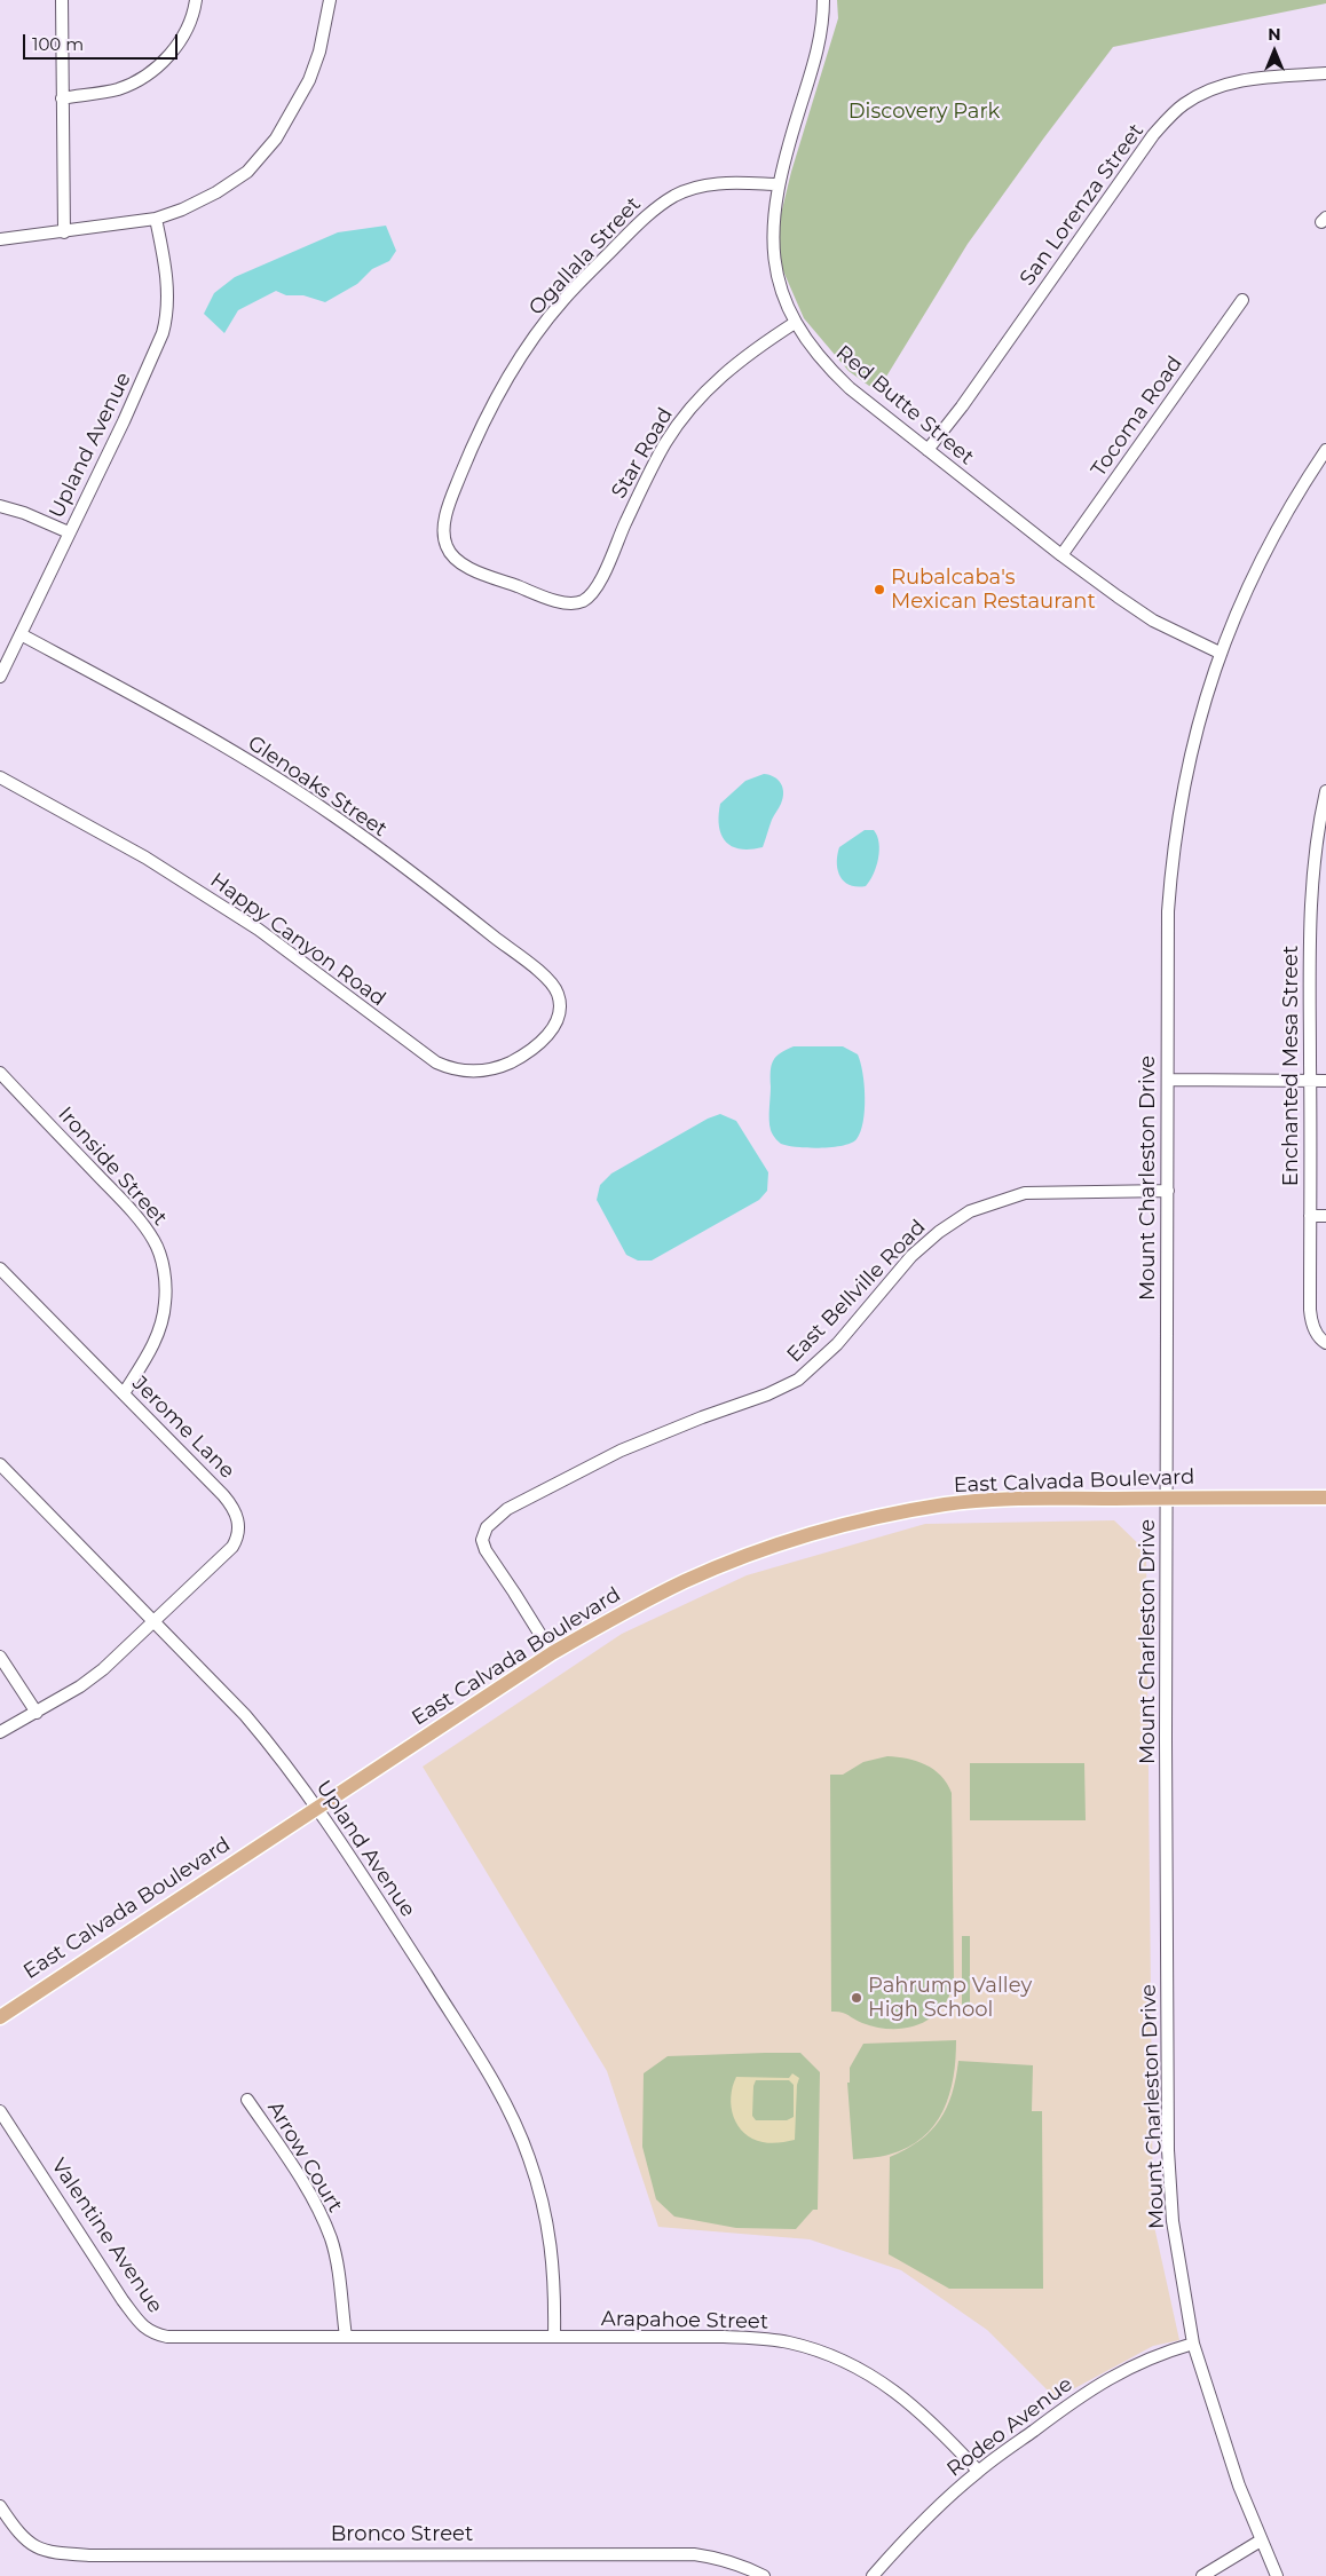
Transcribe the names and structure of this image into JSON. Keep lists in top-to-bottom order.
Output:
{
  "streets": {
    "main road": ["East Calvada Boulevard"],
    "street": [
      "San Lorenza Street",
      "Ogallala Street",
      "Red Butte Street",
      "Tocoma Road",
      "Upland Avenue",
      "Star Road",
      "Glenoaks Street",
      "Happy Canyon Road",
      "Enchanted Mesa Street",
      "Ironside Street",
      "Mount Charleston Drive",
      "East Bellville Road",
      "Jerome Lane",
      "Arrow Court",
      "Valentine Avenue",
      "Arapahoe Street",
      "Rodeo Avenue",
      "Bronco Street"
    ]
  },
  "crossings": [
    ["San Lorenza Street", "Red Butte Street"],
    ["Ogallala Street", "Red Butte Street"],
    ["Ogallala Street", "Star Road"],
    ["Red Butte Street", "Tocoma Road"],
    ["Red Butte Street", "Star Road"],
    ["Red Butte Street", "Mount Charleston Drive"],
    ["Upland Avenue", "Glenoaks Street"],
    ["Upland Avenue", "Jerome Lane"],
    ["Upland Avenue", "East Calvada Boulevard"],
    ["Upland Avenue", "Arapahoe Street"],
    ["Glenoaks Street", "Happy Canyon Road"],
    ["Ironside Street", "Jerome Lane"],
    ["Mount Charleston Drive", "East Bellville Road"],
    ["Mount Charleston Drive", "East Calvada Boulevard"],
    ["Mount Charleston Drive", "Rodeo Avenue"],
    ["East Bellville Road", "East Calvada Boulevard"],
    ["Arrow Court", "Valentine Avenue"],
    ["Arrow Court", "Arapahoe Street"],
    ["Valentine Avenue", "Arapahoe Street"],
    ["Arapahoe Street", "Rodeo Avenue"]
  ],
  "parks": ["Discovery Park"],
  "places": ["Rubalcaba's Mexican Restaurant", "Pahrump Valley High School"],
  "scale_bar": "100 m",
  "north": "top"
}
